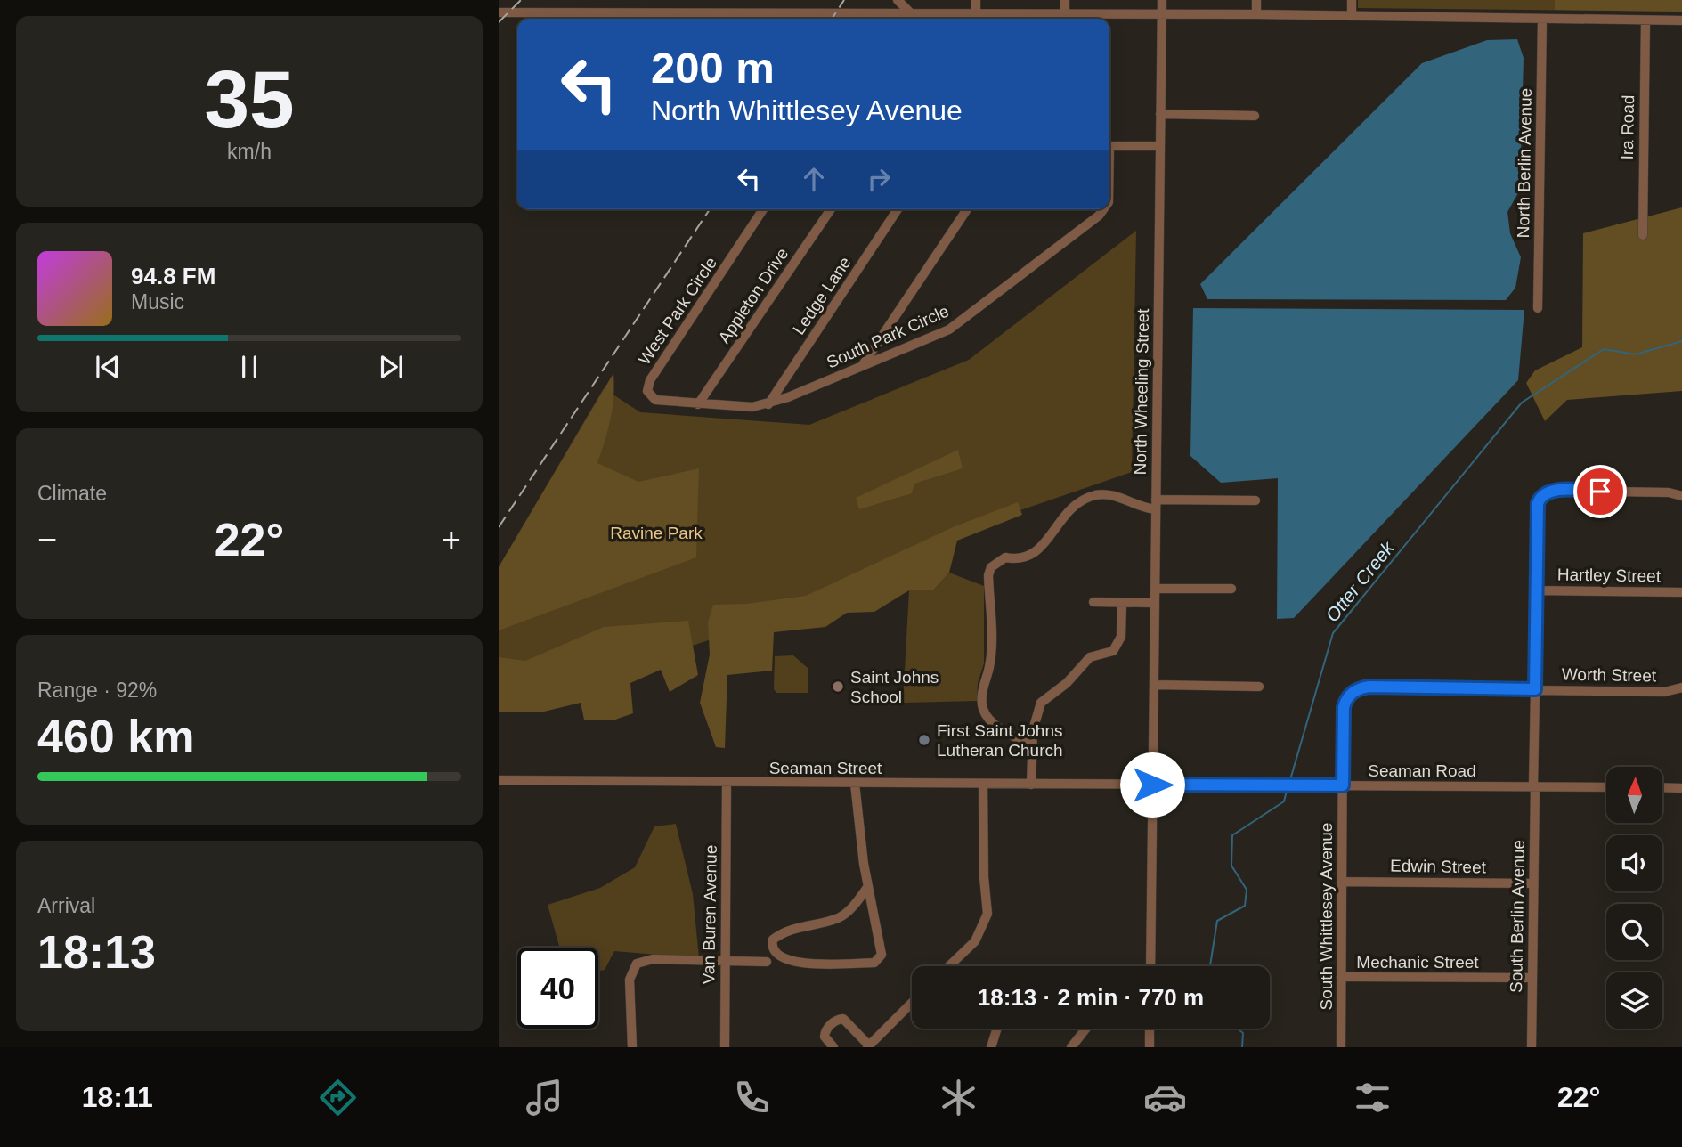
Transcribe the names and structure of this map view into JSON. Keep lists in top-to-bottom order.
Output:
{
  "streets": {
    "street": [
      "Ira Road",
      "North Berlin Avenue",
      "Appleton Drive",
      "Ledge Lane",
      "West Park Circle",
      "South Park Circle",
      "North Wheeling Street",
      "Hartley Street",
      "Worth Street",
      "Seaman Street",
      "Seaman Road",
      "Edwin Street",
      "Van Buren Avenue",
      "South Whittlesey Avenue",
      "South Berlin Avenue",
      "Mechanic Street"
    ]
  },
  "crossings": [
    ["Appleton Drive", "West Park Circle"],
    ["Appleton Drive", "South Park Circle"],
    ["Ledge Lane", "South Park Circle"],
    ["West Park Circle", "South Park Circle"],
    ["North Wheeling Street", "Seaman Street"],
    ["North Wheeling Street", "Seaman Road"],
    ["Worth Street", "South Whittlesey Avenue"],
    ["Seaman Street", "Seaman Road"],
    ["Seaman Street", "Van Buren Avenue"],
    ["Seaman Road", "South Whittlesey Avenue"],
    ["Seaman Road", "South Berlin Avenue"],
    ["Edwin Street", "South Whittlesey Avenue"],
    ["Edwin Street", "South Berlin Avenue"],
    ["South Whittlesey Avenue", "Mechanic Street"],
    ["South Berlin Avenue", "Mechanic Street"]
  ],
  "water": ["Otter Creek"],
  "parks": ["Ravine Park"],
  "places": ["Saint Johns School", "First Saint Johns Lutheran Church"],
  "north": "top",
  "page": {
    "tile": [
      ["35", "km/h"],
      "Climate",
      ["Range · 92%", "460 km"],
      ["Arrival", "18:13"]
    ],
    "turn": ["200 m", "North Whittlesey Avenue"],
    "song": ["94.8 FM", "Music"],
    "heat": ["−", "22°", "+"],
    "limit": "40",
    "trip": "18:13 · 2 min · 770 m",
    "tabs": ["18:11", "22°"]
  }
}
